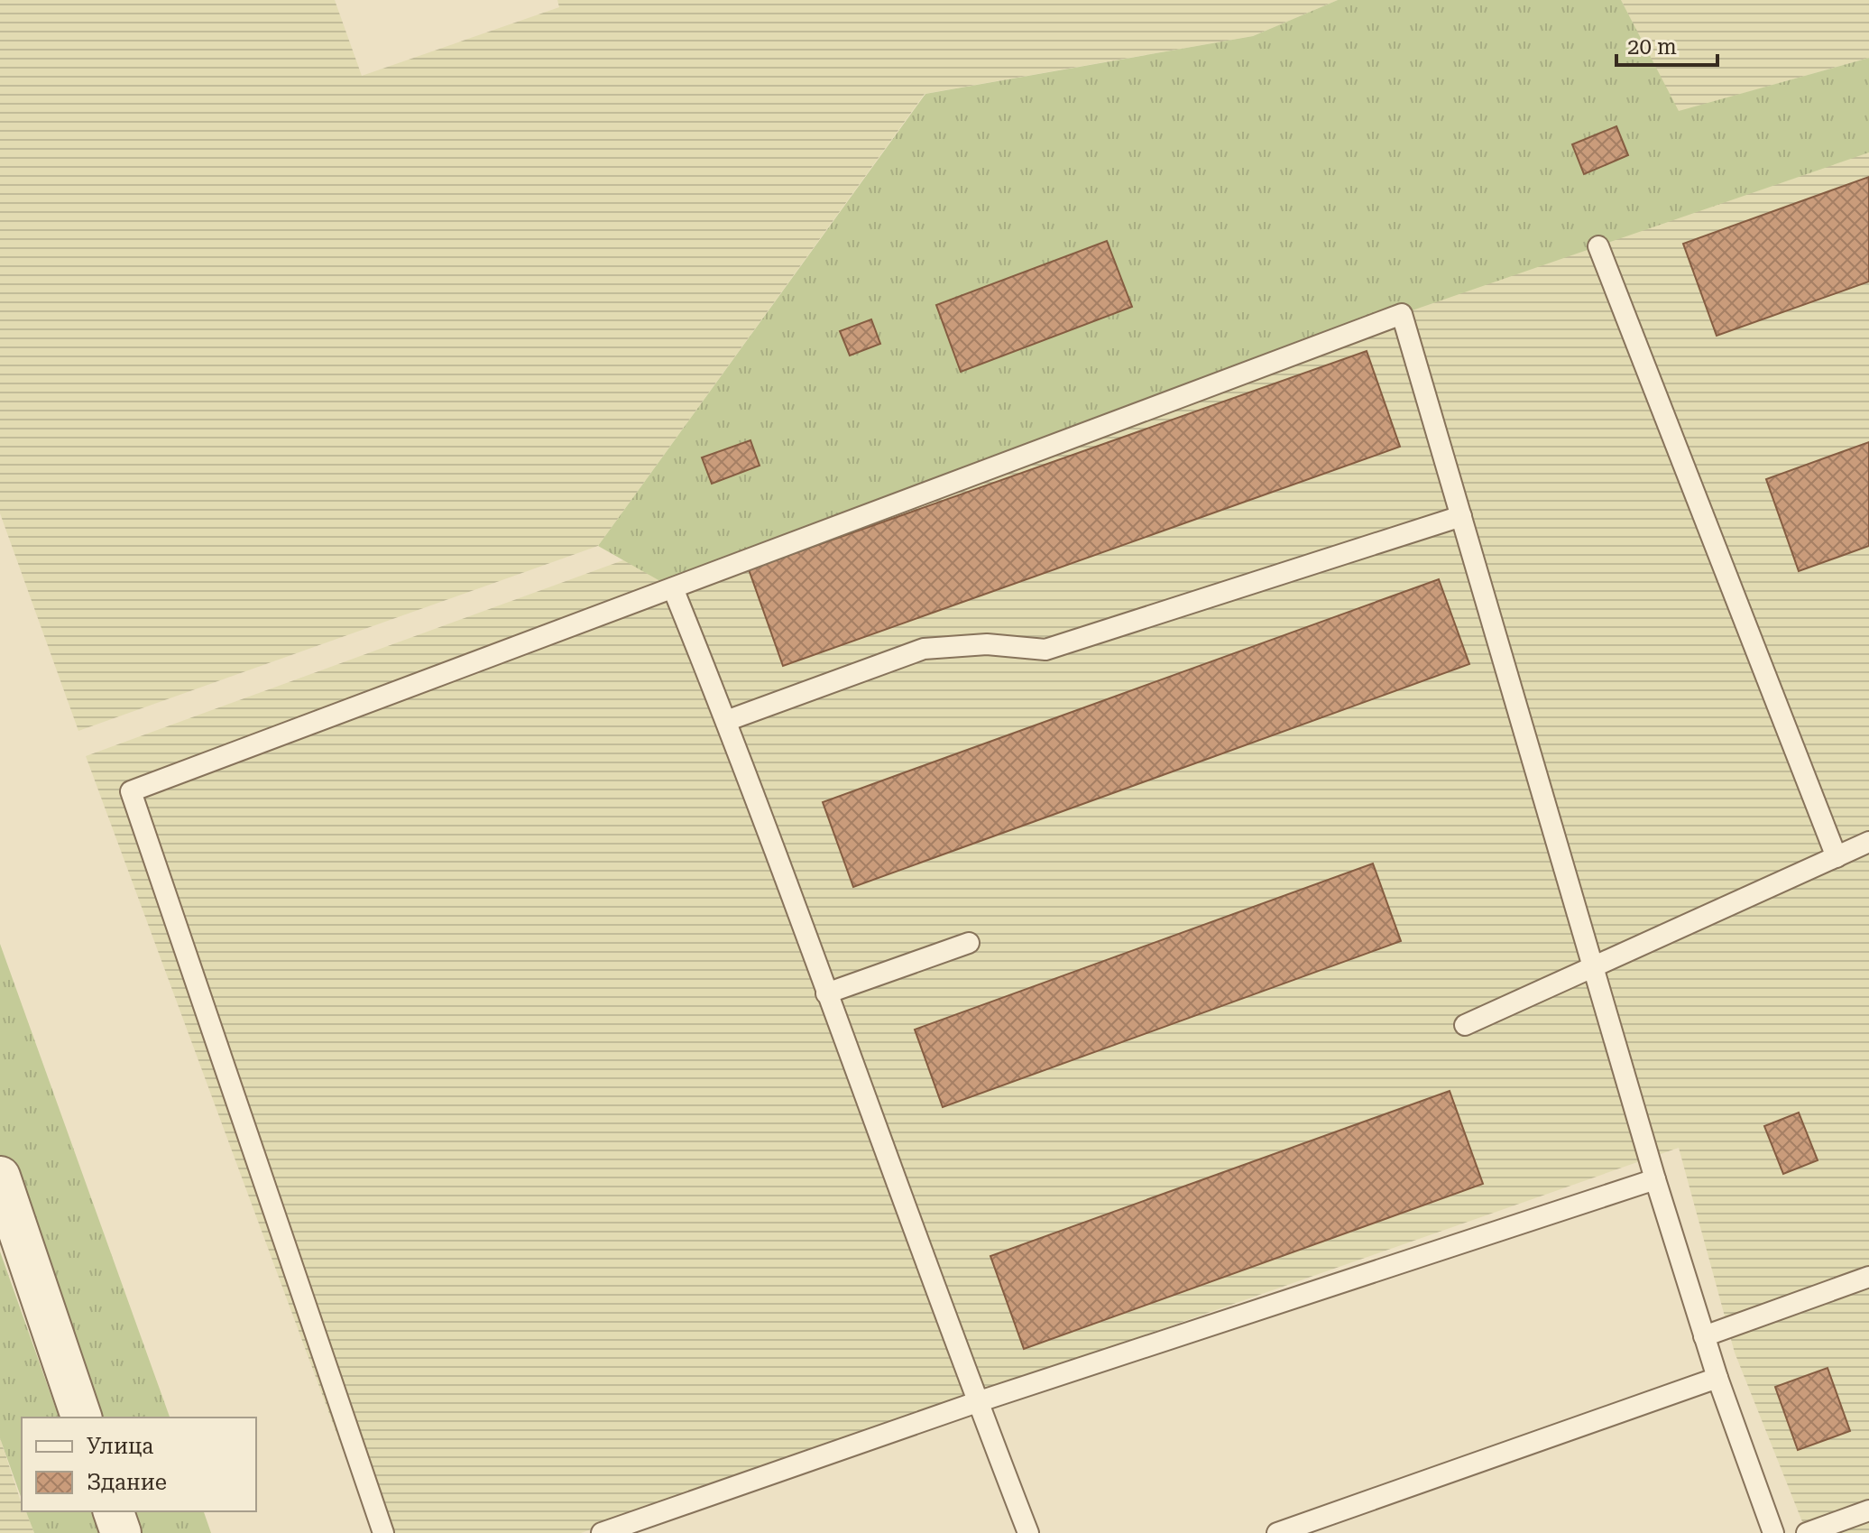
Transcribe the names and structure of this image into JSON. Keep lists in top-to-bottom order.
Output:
{
  "legend": ["Улица", "Здание"],
  "scale_bar": "20 m"
}
